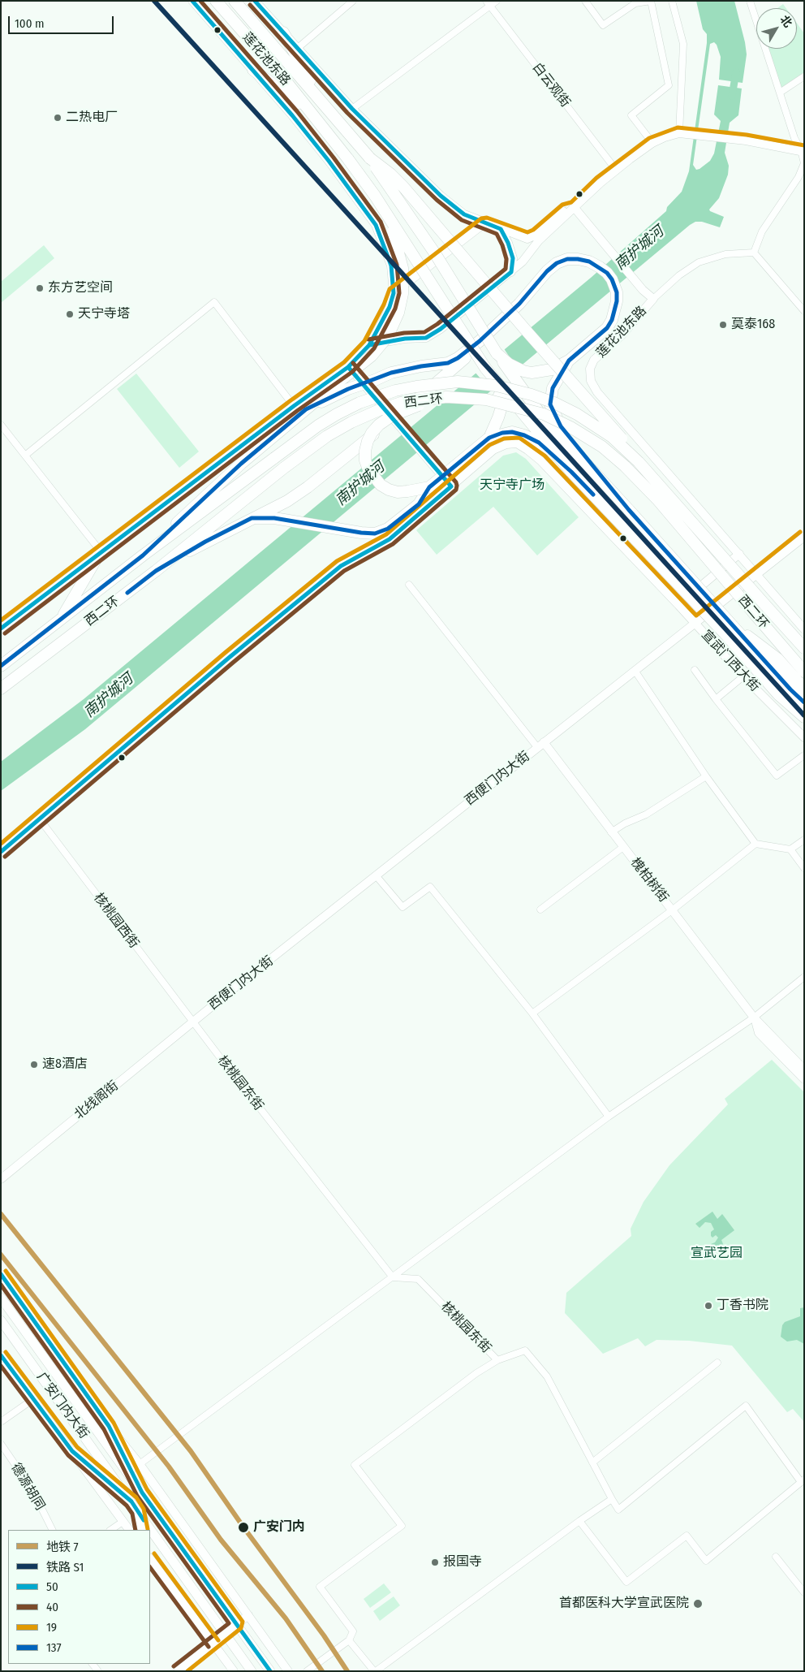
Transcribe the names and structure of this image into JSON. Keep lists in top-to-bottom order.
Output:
{
  "streets": {
    "highway": ["莲花池东路", "西二环", "宣武门西大街"],
    "main road": ["广安门内大街"],
    "street": [
      "白云观街",
      "西便门内大街",
      "槐柏树街",
      "核桃园西街",
      "核桃园东街",
      "北线阁街",
      "德源胡同"
    ]
  },
  "crossings": [
    ["莲花池东路", "宣武门西大街"],
    ["莲花池东路", "西便门内大街"],
    ["宣武门西大街", "西便门内大街"],
    ["宣武门西大街", "核桃园西街"],
    ["西便门内大街", "槐柏树街"],
    ["西便门内大街", "核桃园西街"],
    ["西便门内大街", "核桃园东街"],
    ["西便门内大街", "北线阁街"],
    ["核桃园西街", "核桃园东街"],
    ["核桃园西街", "北线阁街"],
    ["核桃园东街", "北线阁街"]
  ],
  "water": ["南护城河"],
  "parks": ["天宁寺广场", "宣武艺园"],
  "places": [
    "二热电厂",
    "东方艺空间",
    "天宁寺塔",
    "莫泰168",
    "速8酒店",
    "丁香书院",
    "广安门内",
    "报国寺",
    "首都医科大学宣武医院"
  ],
  "lines": [
    "rail line S1",
    "transit line 50",
    "transit line 40",
    "transit line 19",
    "transit line 137",
    "metro line 7"
  ],
  "legend": [
    "地铁 7",
    "铁路 S1",
    "50",
    "40",
    "19",
    "137"
  ],
  "scale_bar": "100 m",
  "north": "top right"
}
